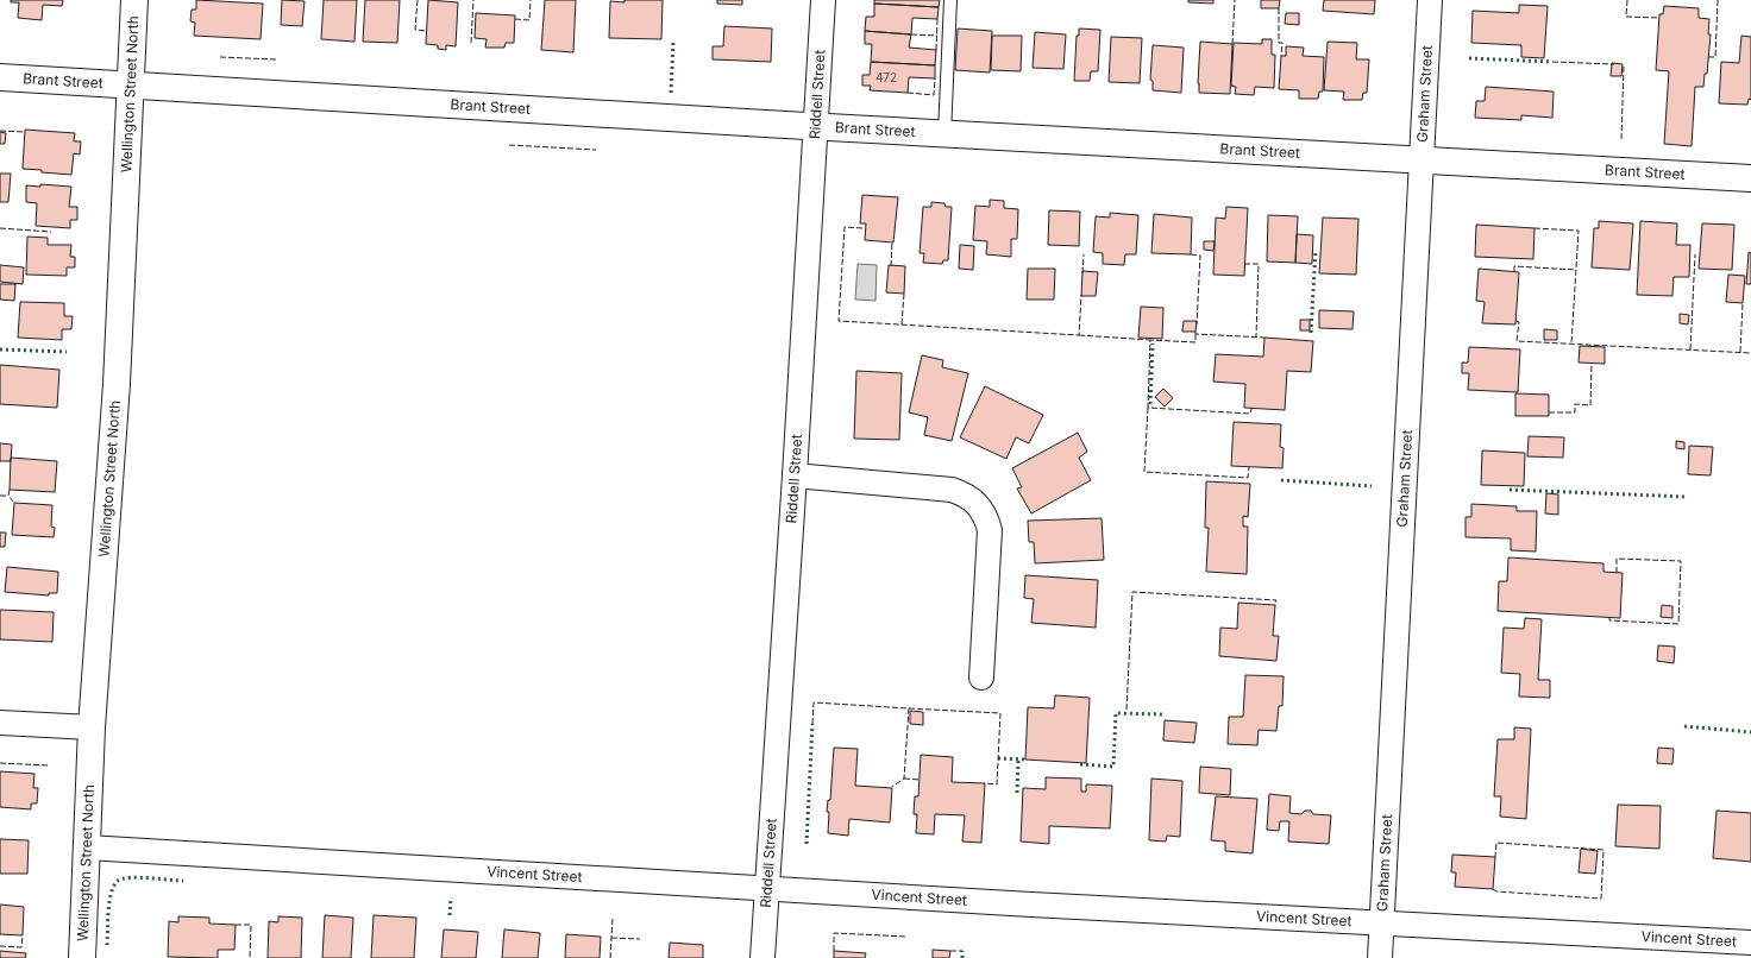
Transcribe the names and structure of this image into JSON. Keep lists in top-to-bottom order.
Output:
{
  "streets": {
    "street": [
      "Brant Street",
      "Graham Street",
      "Wellington Street North",
      "Riddell Street",
      "Vincent Street"
    ]
  },
  "crossings": [
    ["Brant Street", "Graham Street"],
    ["Brant Street", "Wellington Street North"],
    ["Brant Street", "Riddell Street"],
    ["Graham Street", "Vincent Street"],
    ["Wellington Street North", "Vincent Street"],
    ["Riddell Street", "Vincent Street"]
  ],
  "house_numbers": ["472"]
}
